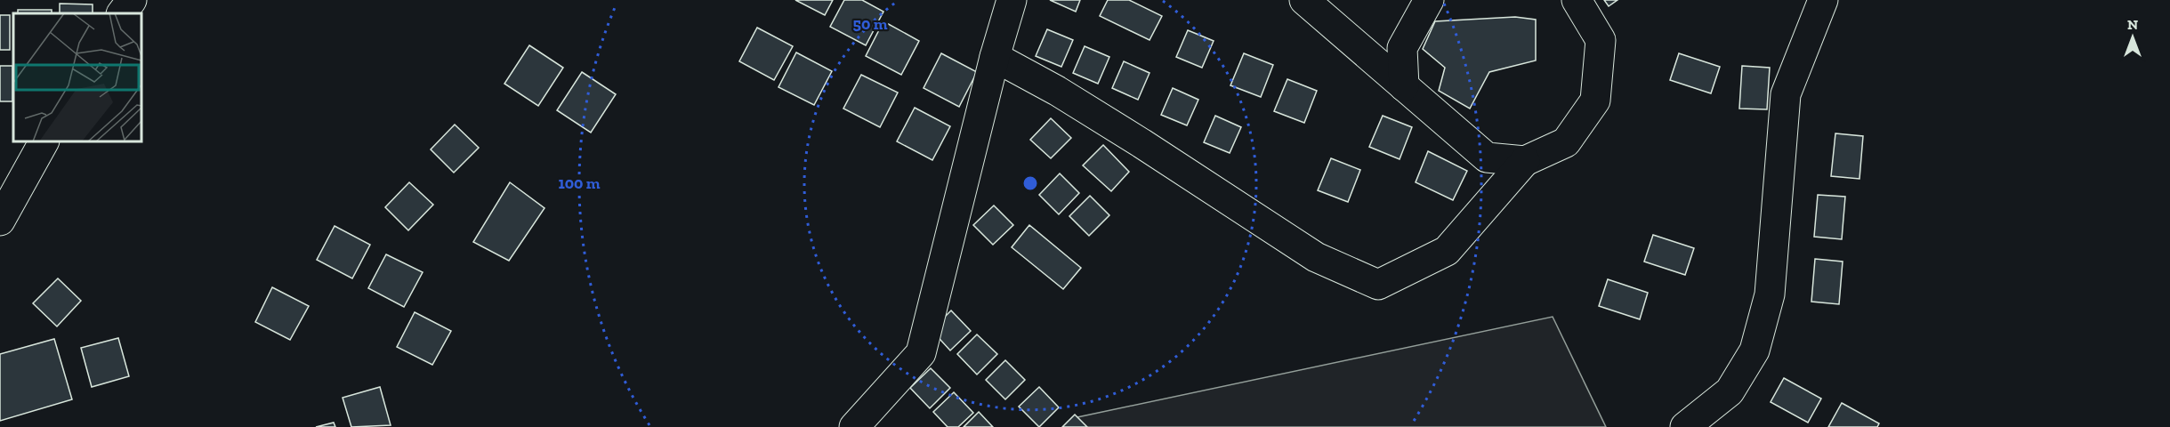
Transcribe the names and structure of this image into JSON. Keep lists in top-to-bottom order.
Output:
{
  "north": "top",
  "rings": ["50 m", "100 m"]
}
